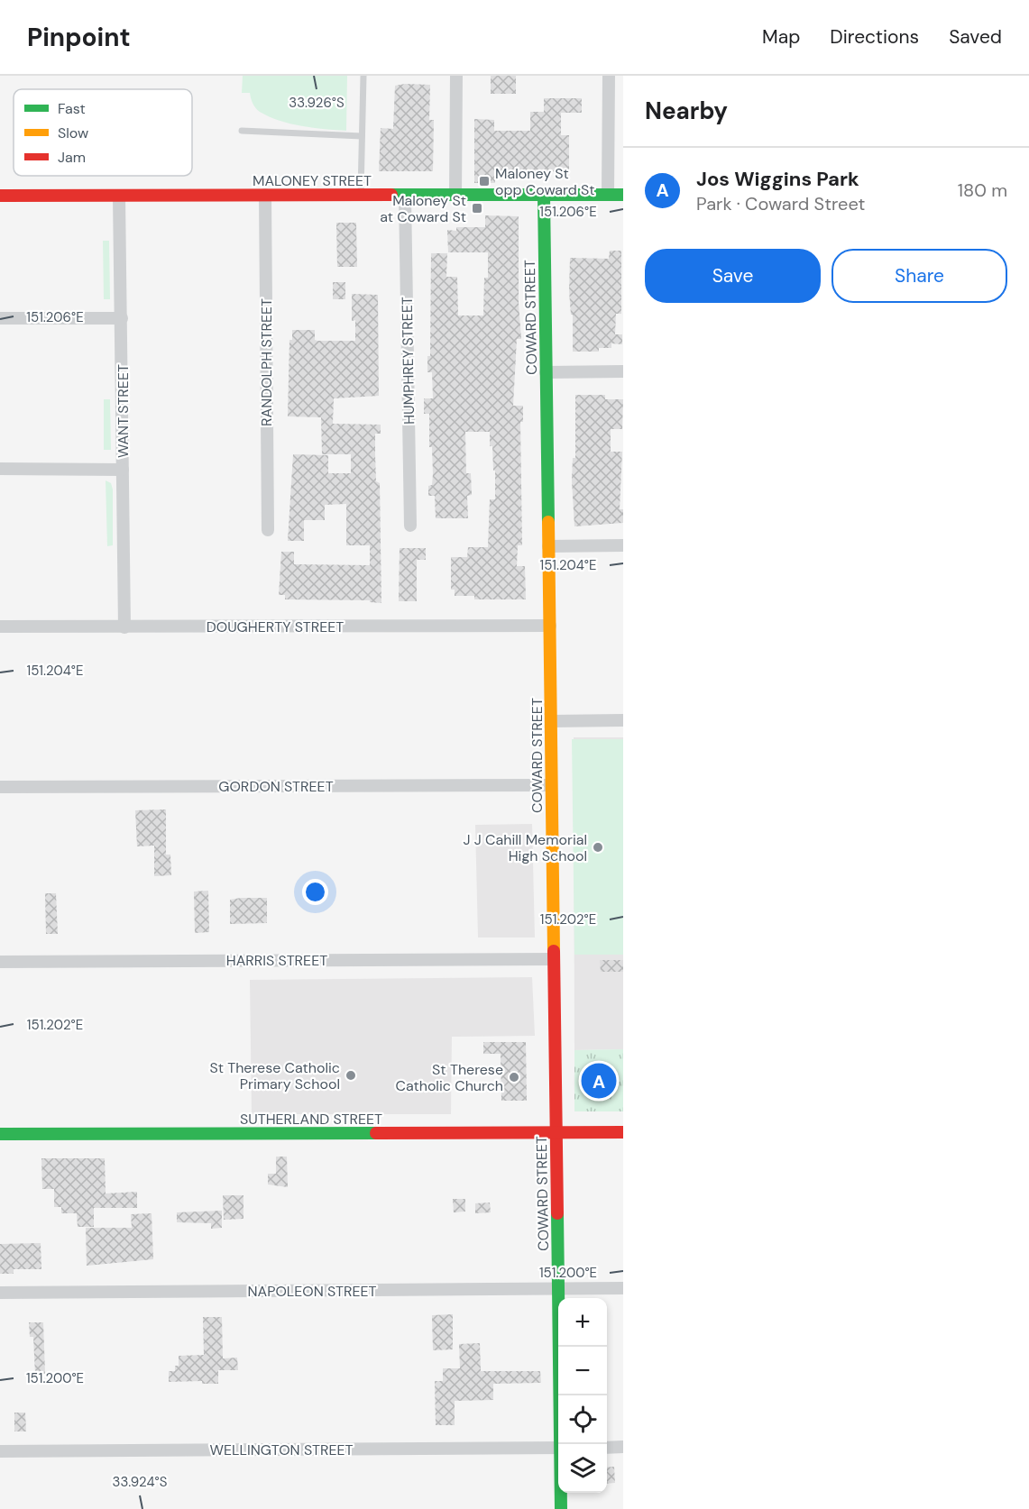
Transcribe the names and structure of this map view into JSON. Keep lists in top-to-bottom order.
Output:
{
  "streets": {
    "street": [
      "MALONEY STREET",
      "COWARD STREET",
      "HUMPHREY STREET",
      "RANDOLPH STREET",
      "WANT STREET",
      "DOUGHERTY STREET",
      "GORDON STREET",
      "HARRIS STREET",
      "SUTHERLAND STREET",
      "NAPOLEON STREET",
      "WELLINGTON STREET"
    ]
  },
  "crossings": [
    ["MALONEY STREET", "COWARD STREET"],
    ["MALONEY STREET", "HUMPHREY STREET"],
    ["MALONEY STREET", "RANDOLPH STREET"],
    ["MALONEY STREET", "WANT STREET"],
    ["COWARD STREET", "DOUGHERTY STREET"],
    ["COWARD STREET", "GORDON STREET"],
    ["COWARD STREET", "HARRIS STREET"],
    ["COWARD STREET", "SUTHERLAND STREET"],
    ["COWARD STREET", "NAPOLEON STREET"],
    ["WANT STREET", "DOUGHERTY STREET"]
  ],
  "places": {
    "transit": ["Maloney St opp Coward St", "Maloney St at Coward St"],
    "other": ["J J Cahill Memorial High School", "St Therese Catholic Primary School", "St Therese Catholic Church"]
  },
  "legend": ["Fast", "Slow", "Jam"],
  "page": {
    "header": "Pinpoint",
    "nav": ["Map", "Directions", "Saved"],
    "heading": "Nearby",
    "list": [
      {
        "mark": "A",
        "name": "Jos Wiggins Park",
        "note": "Park · Coward Street",
        "value": "180 m"
      }
    ],
    "buttons": ["Save", "Share"],
    "pins": "A",
    "map_buttons": ["+", "−"]
  },
  "coordinates": [
    "33.926°S",
    "151.206°E",
    "151.204°E",
    "151.202°E",
    "151.200°E",
    "33.924°S"
  ]
}
